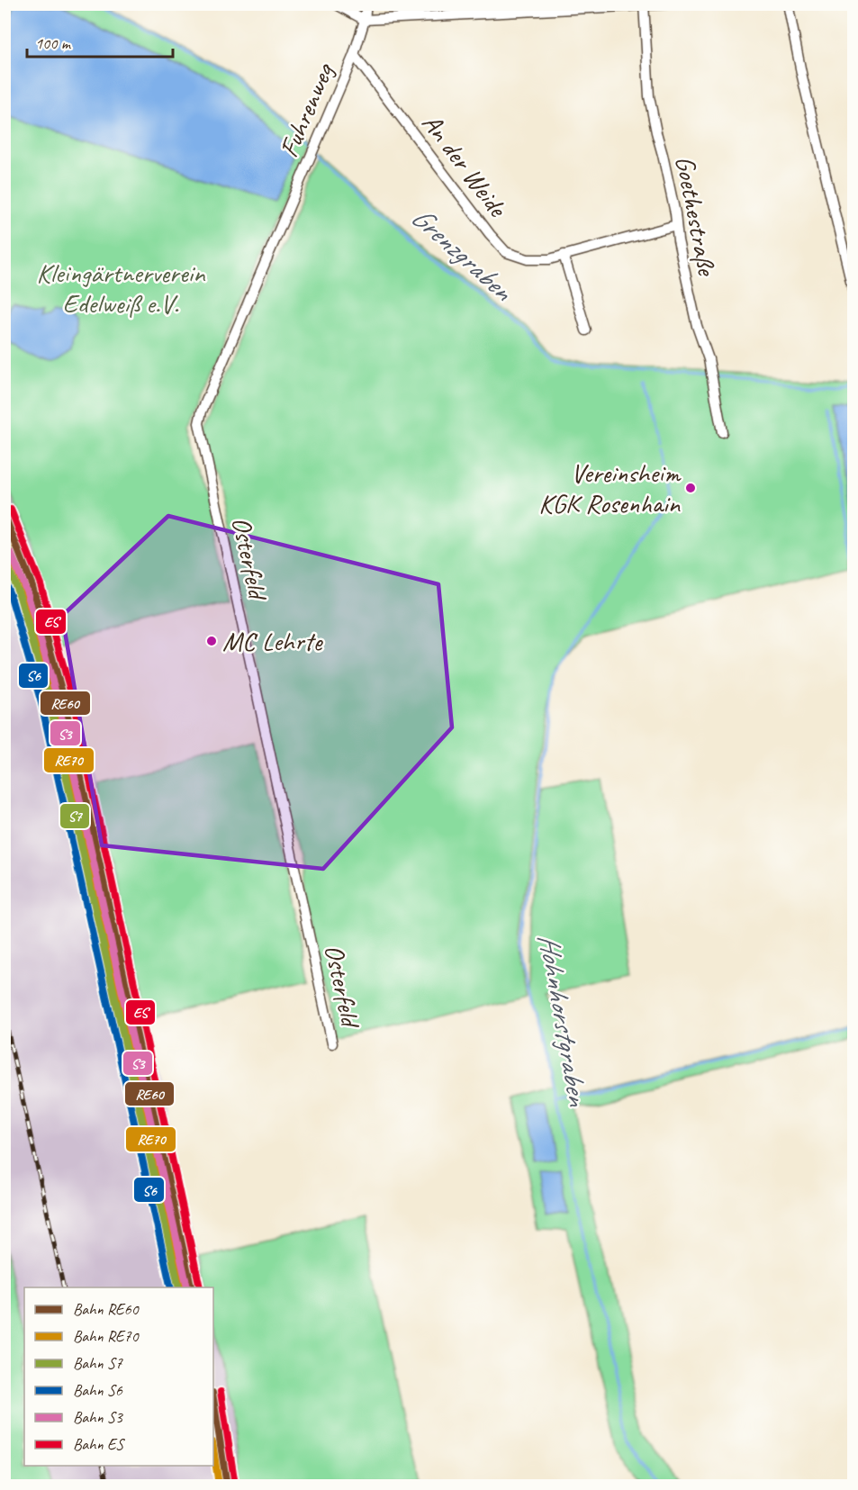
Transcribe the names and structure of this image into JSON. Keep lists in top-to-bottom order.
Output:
{
  "streets": {
    "street": [
      "Fuhrenweg",
      "An der Weide",
      "Goethestraße",
      "Osterfeld"
    ]
  },
  "crossings": [
    ["Fuhrenweg", "An der Weide"],
    ["Fuhrenweg", "Osterfeld"],
    ["An der Weide", "Goethestraße"]
  ],
  "water": ["Grenzgraben", "Hohnhorstgraben"],
  "parks": ["Kleingärtnerverein Edelweiß e.V."],
  "places": ["Vereinsheim KGK Rosenhain", "MC Lehrte"],
  "lines": [
    "rail line ES",
    "rail line RE60",
    "rail line RE70",
    "rail line S3",
    "rail line S7",
    "rail line S6"
  ],
  "legend": [
    "Bahn RE60",
    "Bahn RE70",
    "Bahn S7",
    "Bahn S6",
    "Bahn S3",
    "Bahn ES"
  ],
  "scale_bar": "100 m"
}
